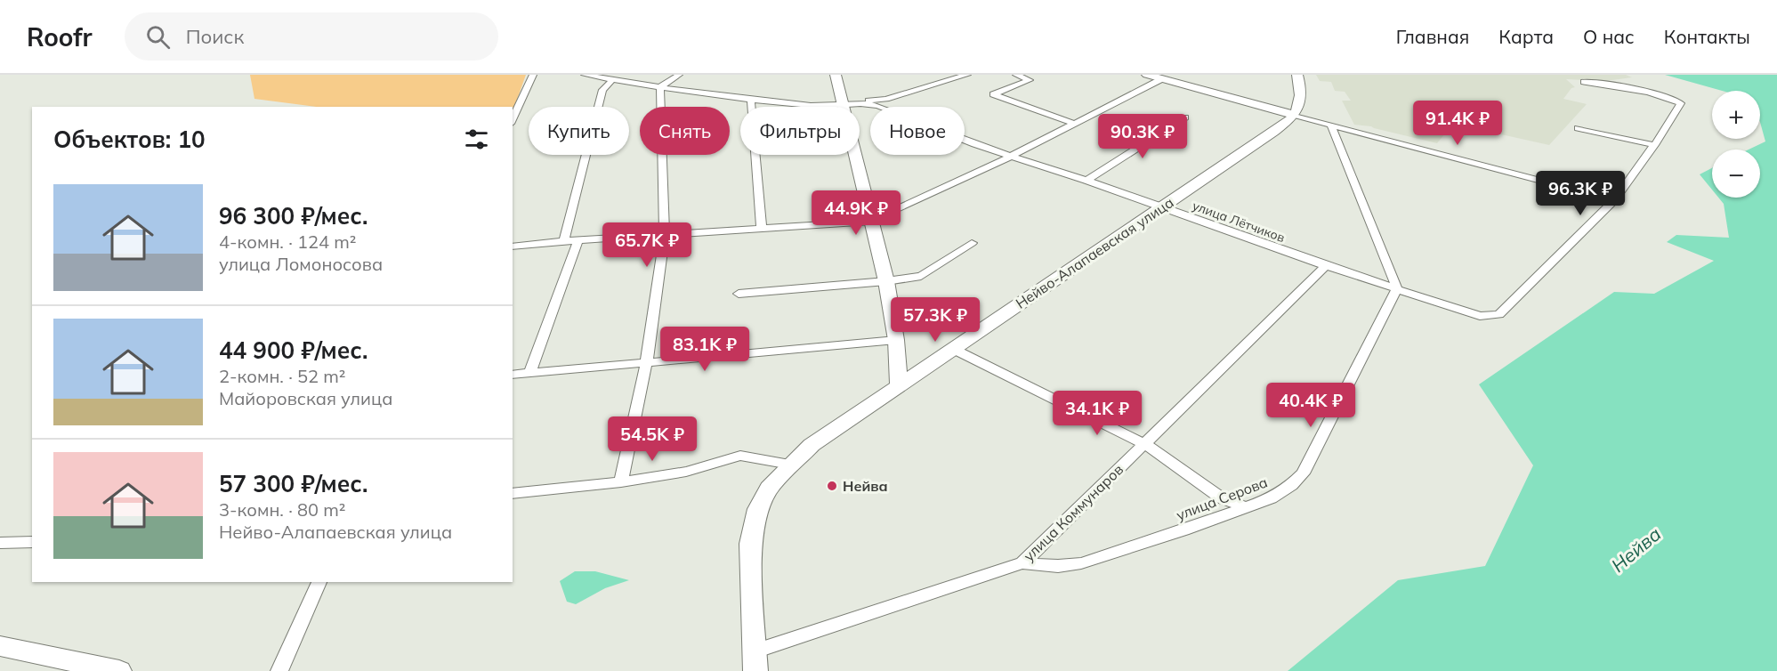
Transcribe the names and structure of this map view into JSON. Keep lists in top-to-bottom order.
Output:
{
  "streets": {
    "main road": ["Нейво-Алапаевская улица"],
    "street": ["улица Лётчиков", "улица Серова", "улица Коммунаров"]
  },
  "crossings": [
    ["улица Лётчиков", "Нейво-Алапаевская улица"],
    ["улица Лётчиков", "улица Серова"],
    ["улица Лётчиков", "улица Коммунаров"],
    ["Нейво-Алапаевская улица", "улица Коммунаров"],
    ["улица Серова", "улица Коммунаров"]
  ],
  "water": ["Нейва"],
  "places": ["Нейва"],
  "page": {
    "header": "Roofr",
    "search": "Поиск",
    "nav": [
      "Главная",
      "Карта",
      "О нас",
      "Контакты"
    ],
    "map_buttons": ["+", "−"],
    "price": [
      "91.4K ₽",
      "90.3K ₽",
      "96.3K ₽",
      "44.9K ₽",
      "65.7K ₽",
      "57.3K ₽",
      "83.1K ₽",
      "40.4K ₽",
      "34.1K ₽",
      "54.5K ₽"
    ],
    "chip": [
      "Купить",
      "Снять",
      "Фильтры",
      "Новое"
    ],
    "heading": "Объектов: 10",
    "list": [
      {
        "name": "96 300 ₽/мес.",
        "note": "4-комн. · 124 m² · улица Ломоносова"
      },
      {
        "name": "44 900 ₽/мес.",
        "note": "2-комн. · 52 m² · Майоровская улица"
      },
      {
        "name": "57 300 ₽/мес.",
        "note": "3-комн. · 80 m² · Нейво-Алапаевская улица"
      }
    ]
  }
}
